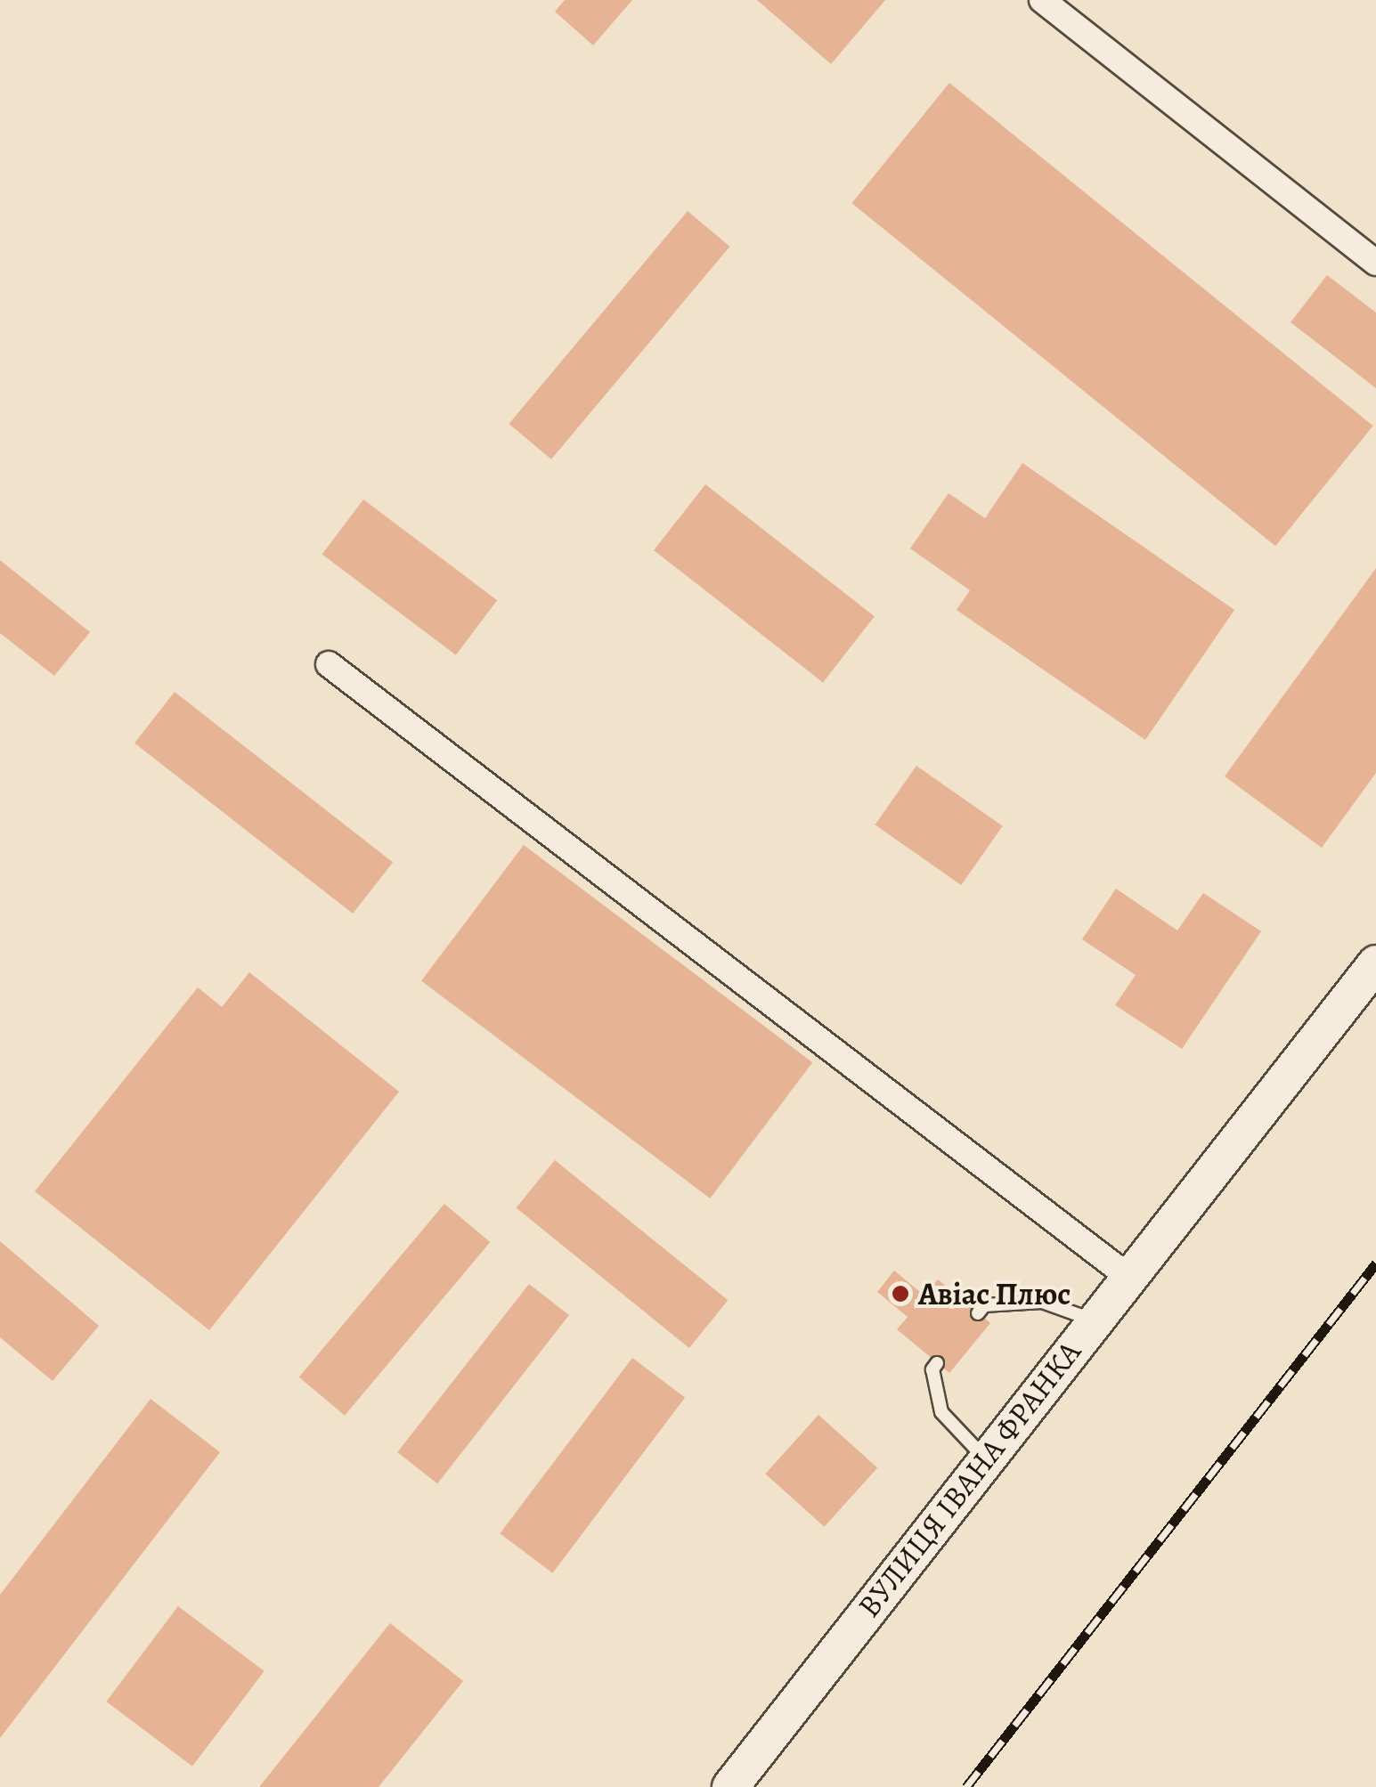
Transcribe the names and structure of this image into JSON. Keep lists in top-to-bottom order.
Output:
{
  "streets": {
    "main road": ["ВУЛИЦЯ ІВАНА ФРАНКА"]
  },
  "places": ["Авіас Плюс"]
}
